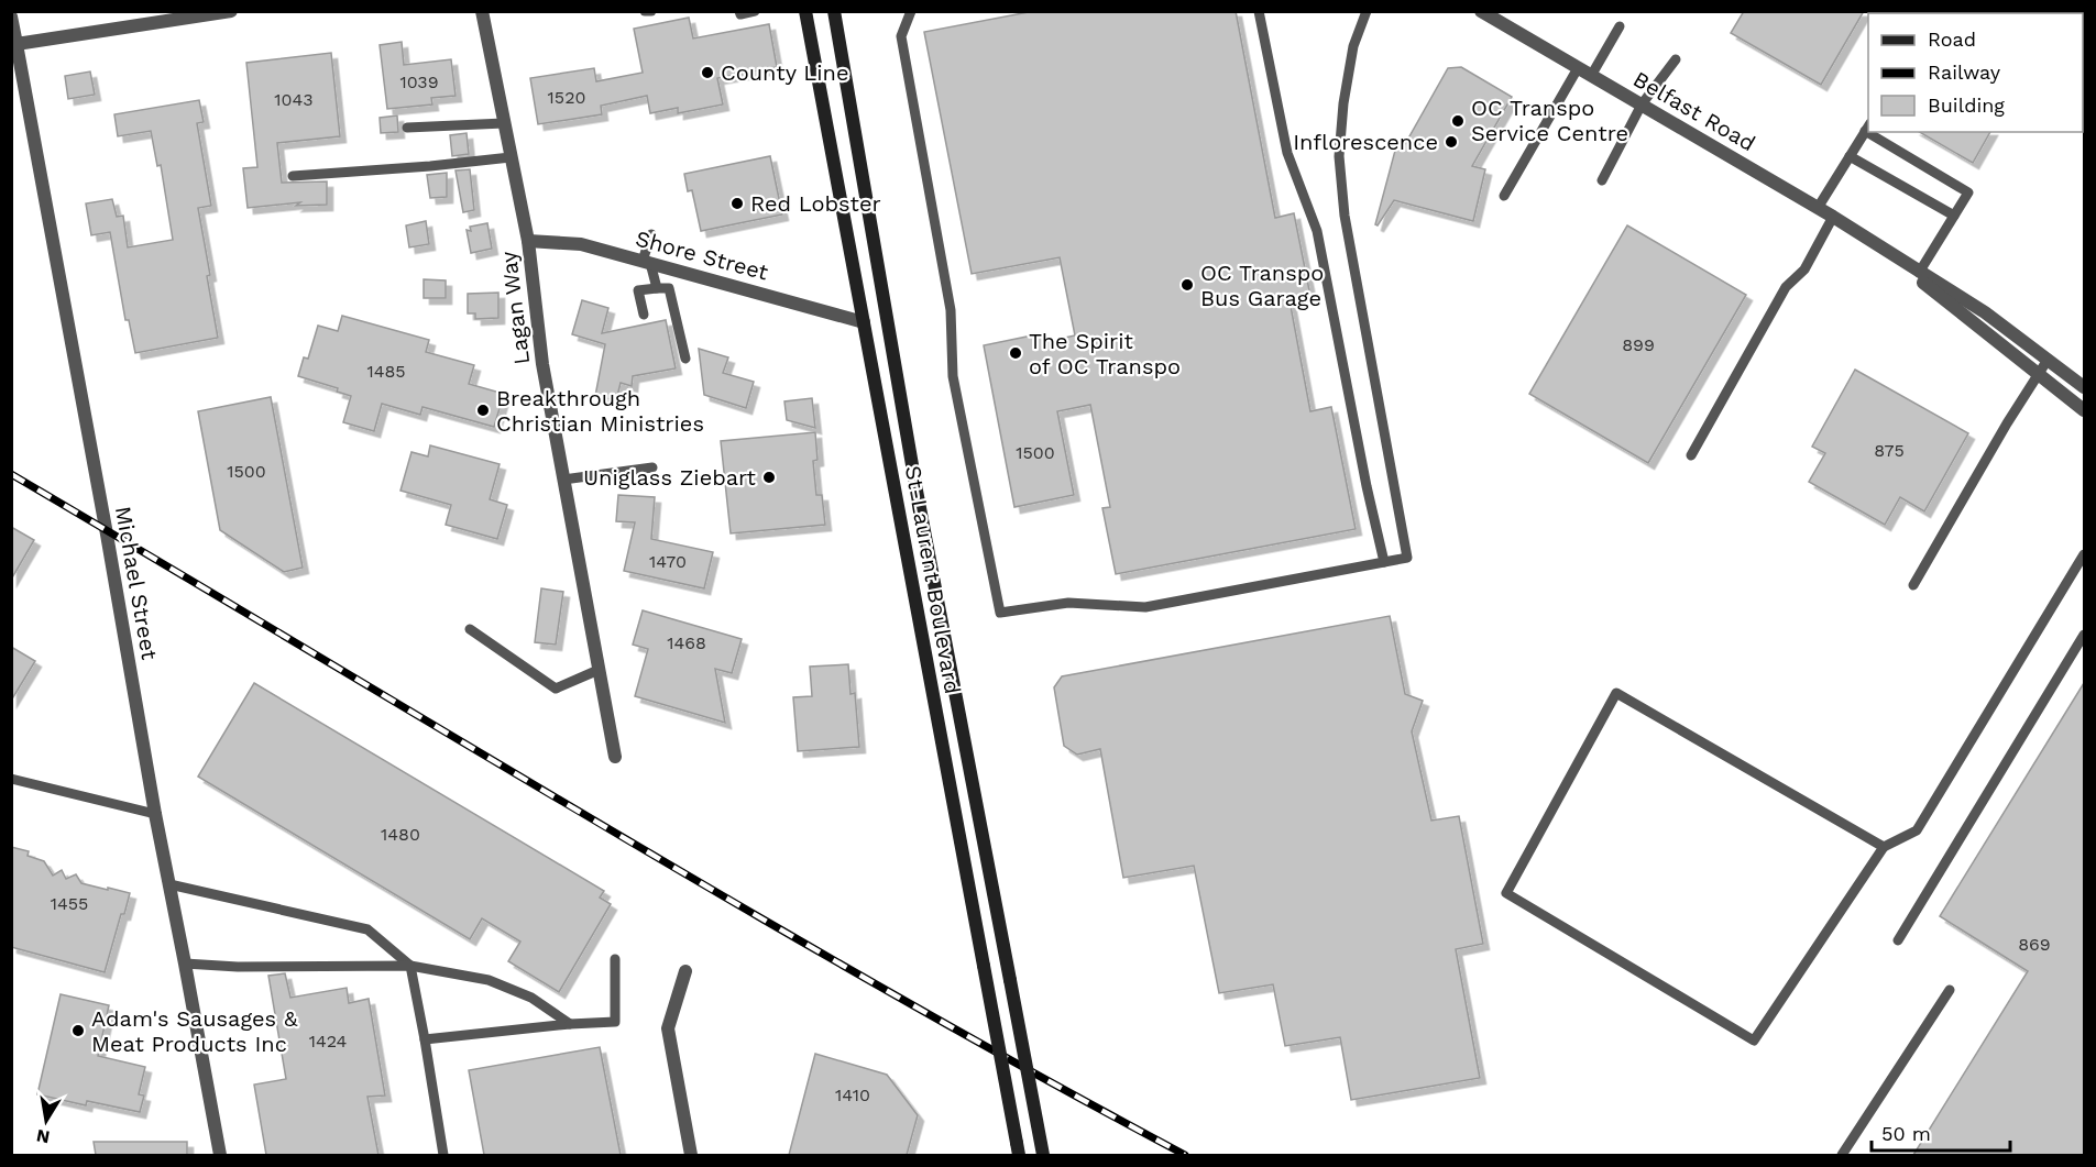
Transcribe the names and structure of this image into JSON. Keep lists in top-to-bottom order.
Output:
{
  "streets": {
    "main road": ["St-Laurent Boulevard"],
    "street": [
      "Belfast Road",
      "Shore Street",
      "Lagan Way",
      "Michael Street"
    ]
  },
  "crossings": [
    ["Shore Street", "Lagan Way"],
    ["Shore Street", "St-Laurent Boulevard"]
  ],
  "places": [
    "County Line",
    "OC Transpo Service Centre",
    "Inflorescence",
    "Red Lobster",
    "OC Transpo Bus Garage",
    "The Spirit of OC Transpo",
    "Breakthrough Christian Ministries",
    "Uniglass Ziebart",
    "Adam's Sausages & Meat Products Inc"
  ],
  "house_numbers": [
    "1039",
    "1520",
    "1043",
    "899",
    "1485",
    "875",
    "1500",
    "1500",
    "1470",
    "1468",
    "1480",
    "1455",
    "869",
    "1424",
    "1410"
  ],
  "legend": ["Road", "Railway", "Building"],
  "scale_bar": "50 m",
  "north": "bottom"
}
